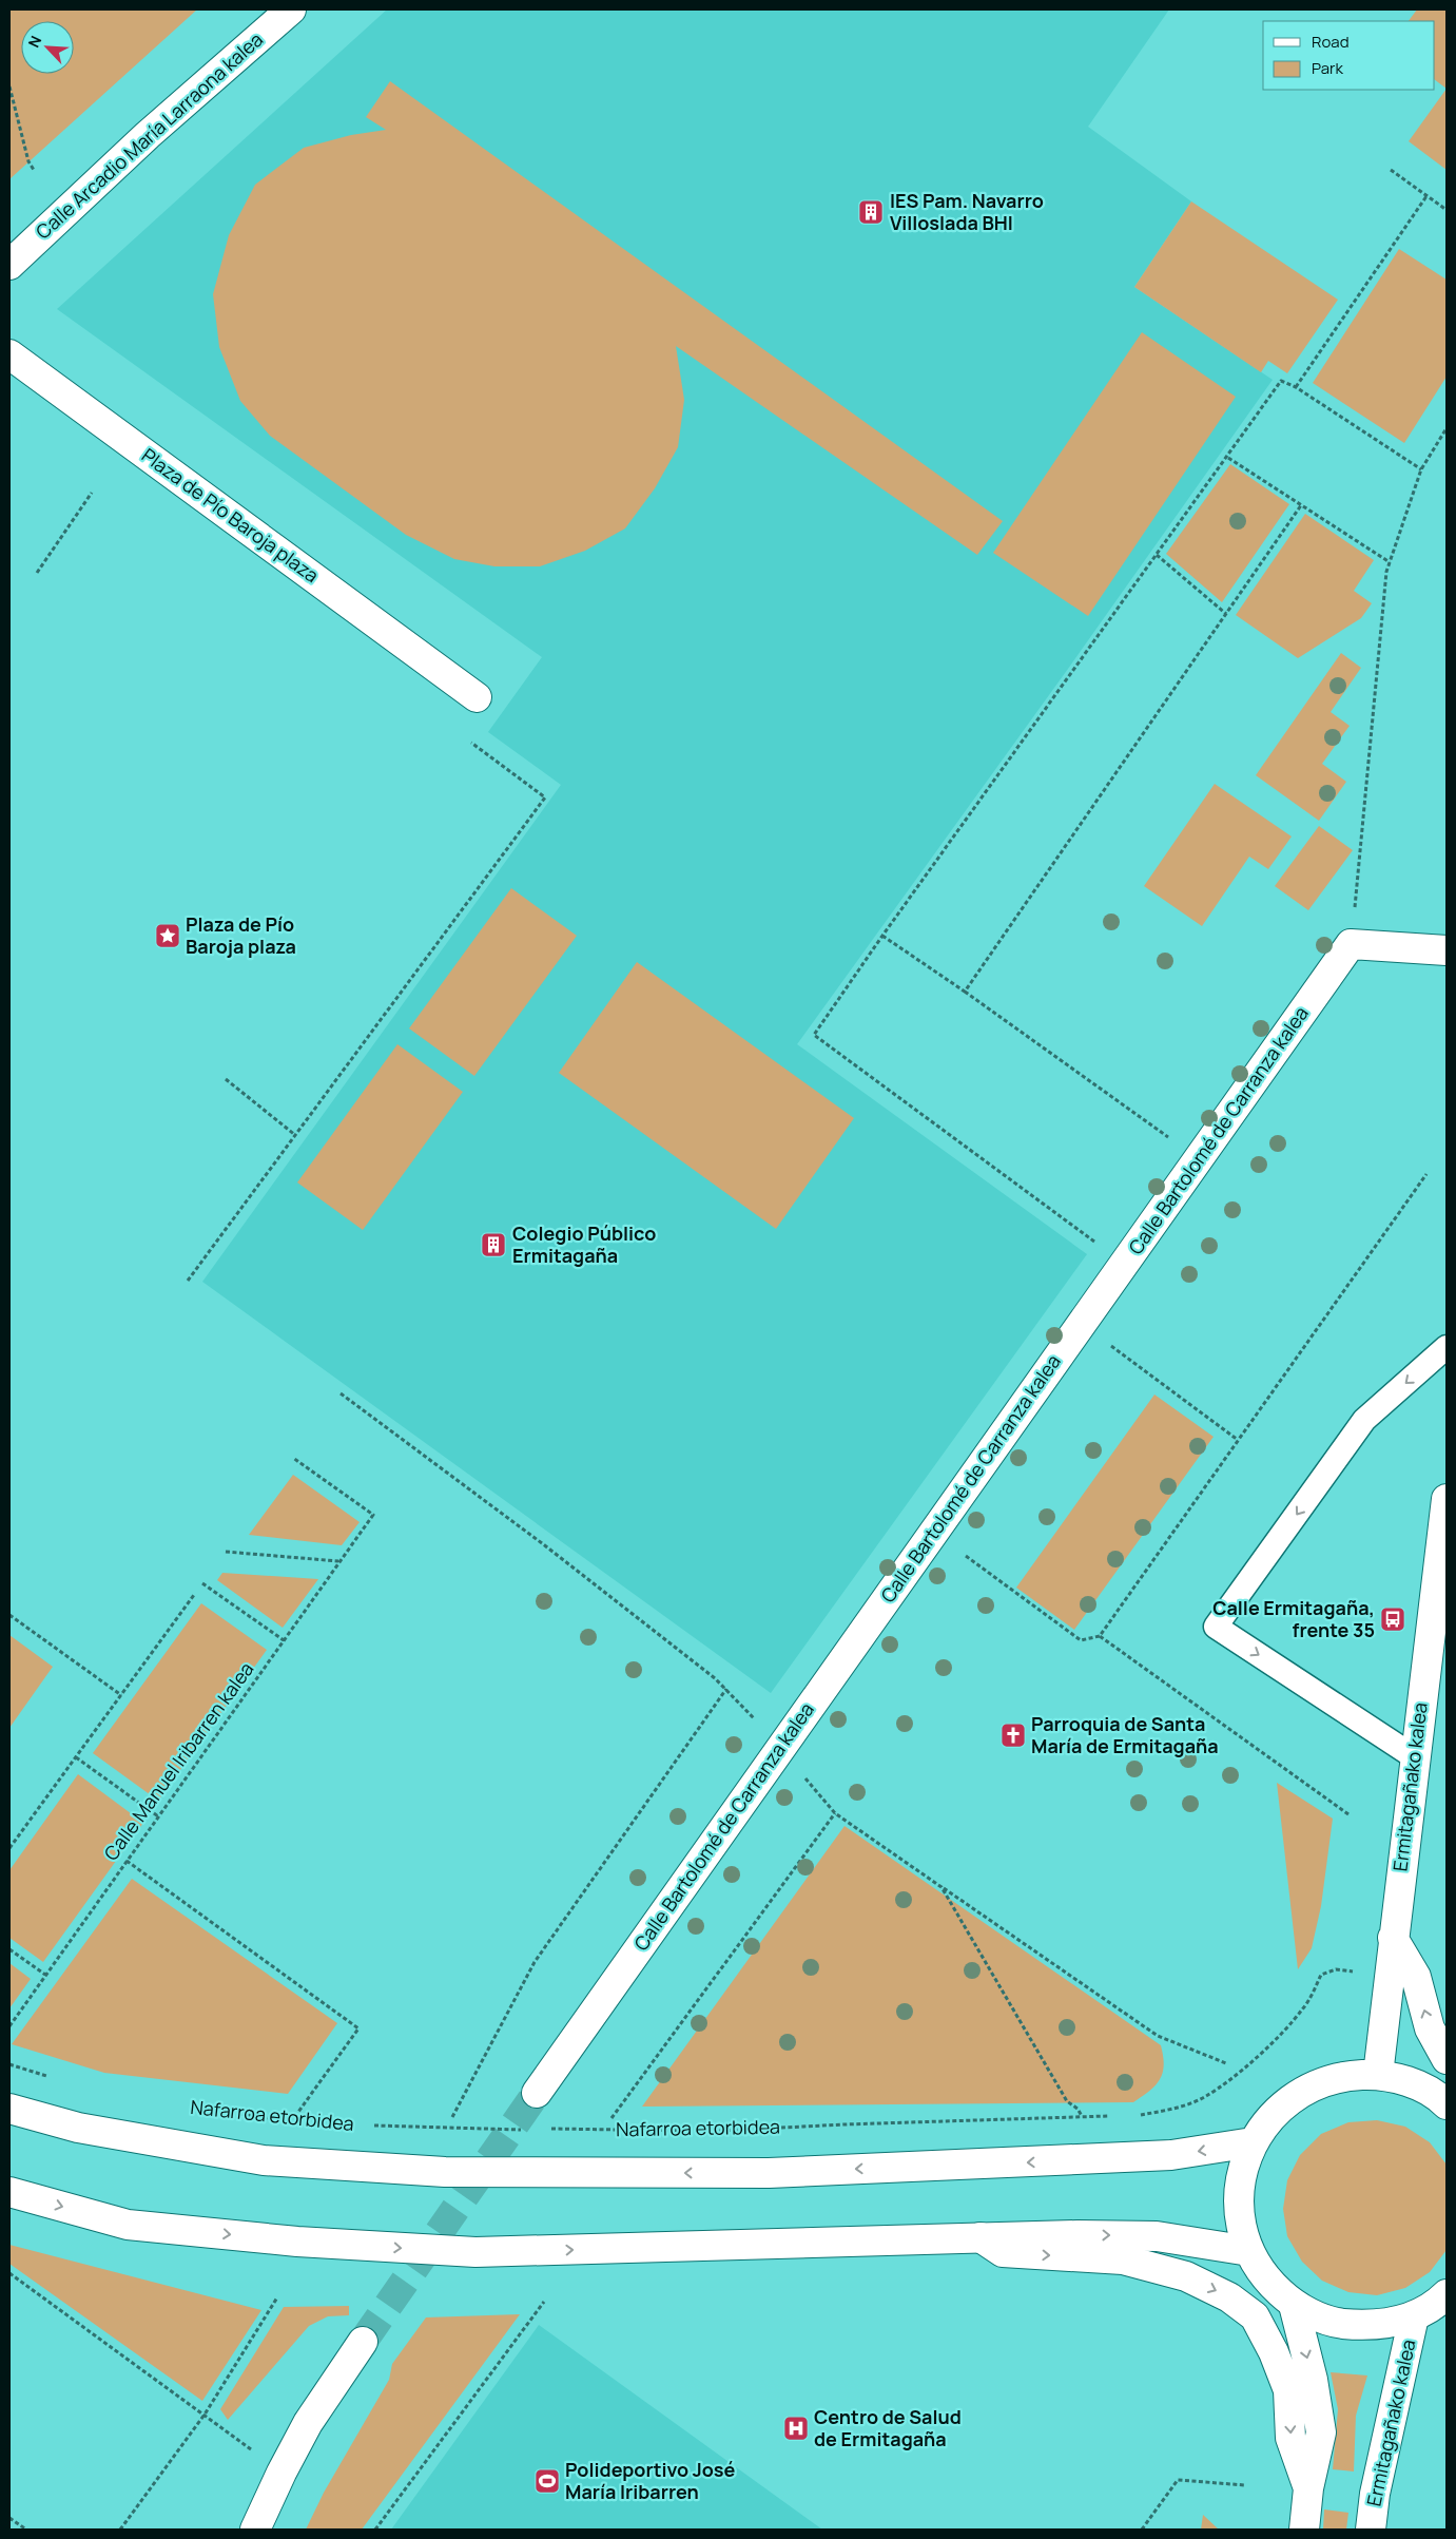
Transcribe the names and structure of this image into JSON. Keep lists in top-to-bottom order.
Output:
{
  "streets": {
    "street": [
      "Calle Arcadio María Larraona kalea",
      "Plaza de Pío Baroja plaza",
      "Calle Bartolomé de Carranza kalea",
      "Ermitagañako kalea"
    ],
    "path": ["Calle Manuel Iribarren kalea", "Nafarroa etorbidea"]
  },
  "places": {
    "building": ["IES Pam. Navarro Villoslada BHI", "Colegio Público Ermitagaña"],
    "place": ["Plaza de Pío Baroja plaza"],
    "bus stop": ["Calle Ermitagaña, frente 35"],
    "church": ["Parroquia de Santa María de Ermitagaña"],
    "hospital": ["Centro de Salud de Ermitagaña"],
    "sports": ["Polideportivo José María Iribarren"]
  },
  "legend": ["Road", "Park"],
  "north": "top left"
}
